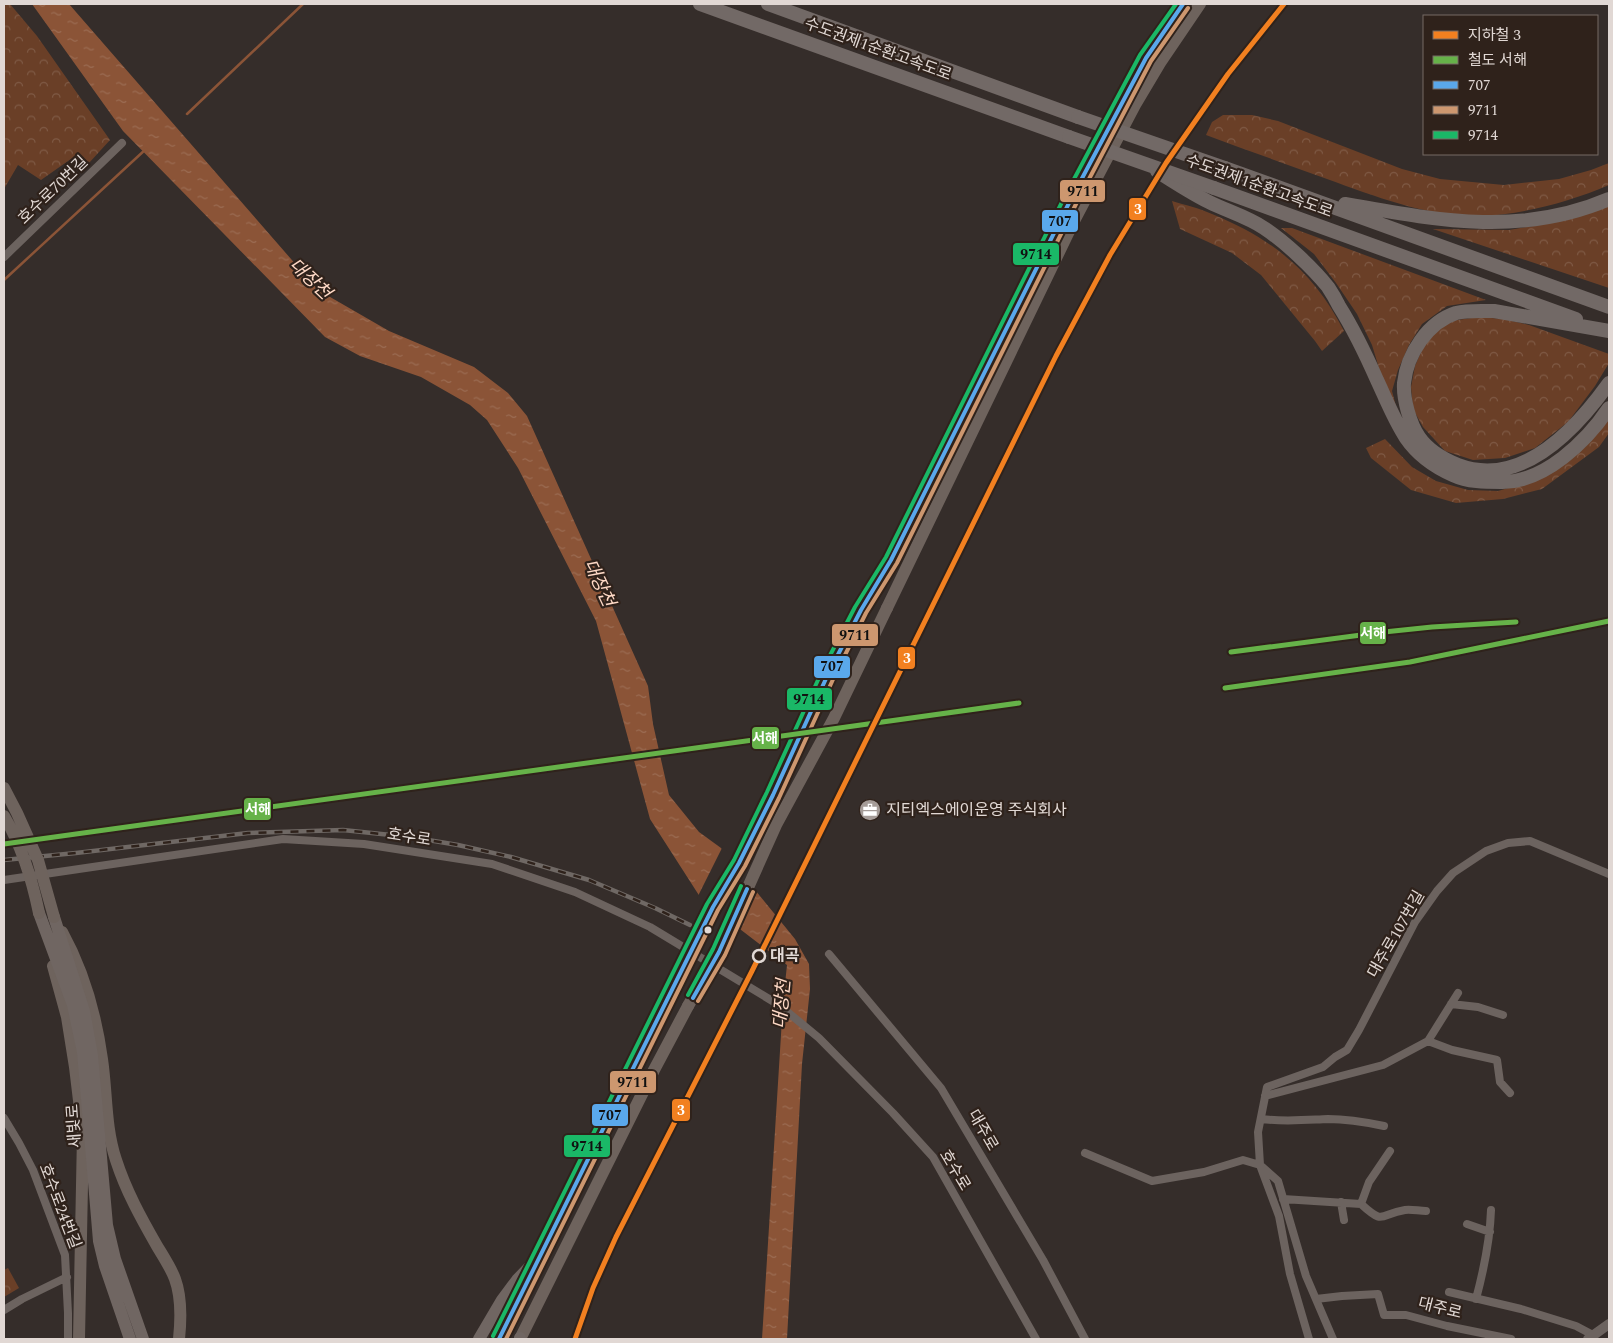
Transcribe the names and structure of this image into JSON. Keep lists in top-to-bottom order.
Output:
{
  "streets": {
    "highway": ["수도권제1순환고속도로", "새빛로"],
    "street": [
      "호수로70번길",
      "호수로",
      "대주로107번길",
      "대주로",
      "호수로24번길"
    ]
  },
  "water": ["대장천"],
  "places": {
    "office": ["지티엑스에이운영 주식회사"],
    "other": ["대곡"]
  },
  "lines": [
    "metro line 3",
    "transit line 707",
    "transit line 9714",
    "transit line 9711",
    "rail line 서해"
  ],
  "legend": [
    "지하철 3",
    "철도 서해",
    "707",
    "9711",
    "9714"
  ]
}
